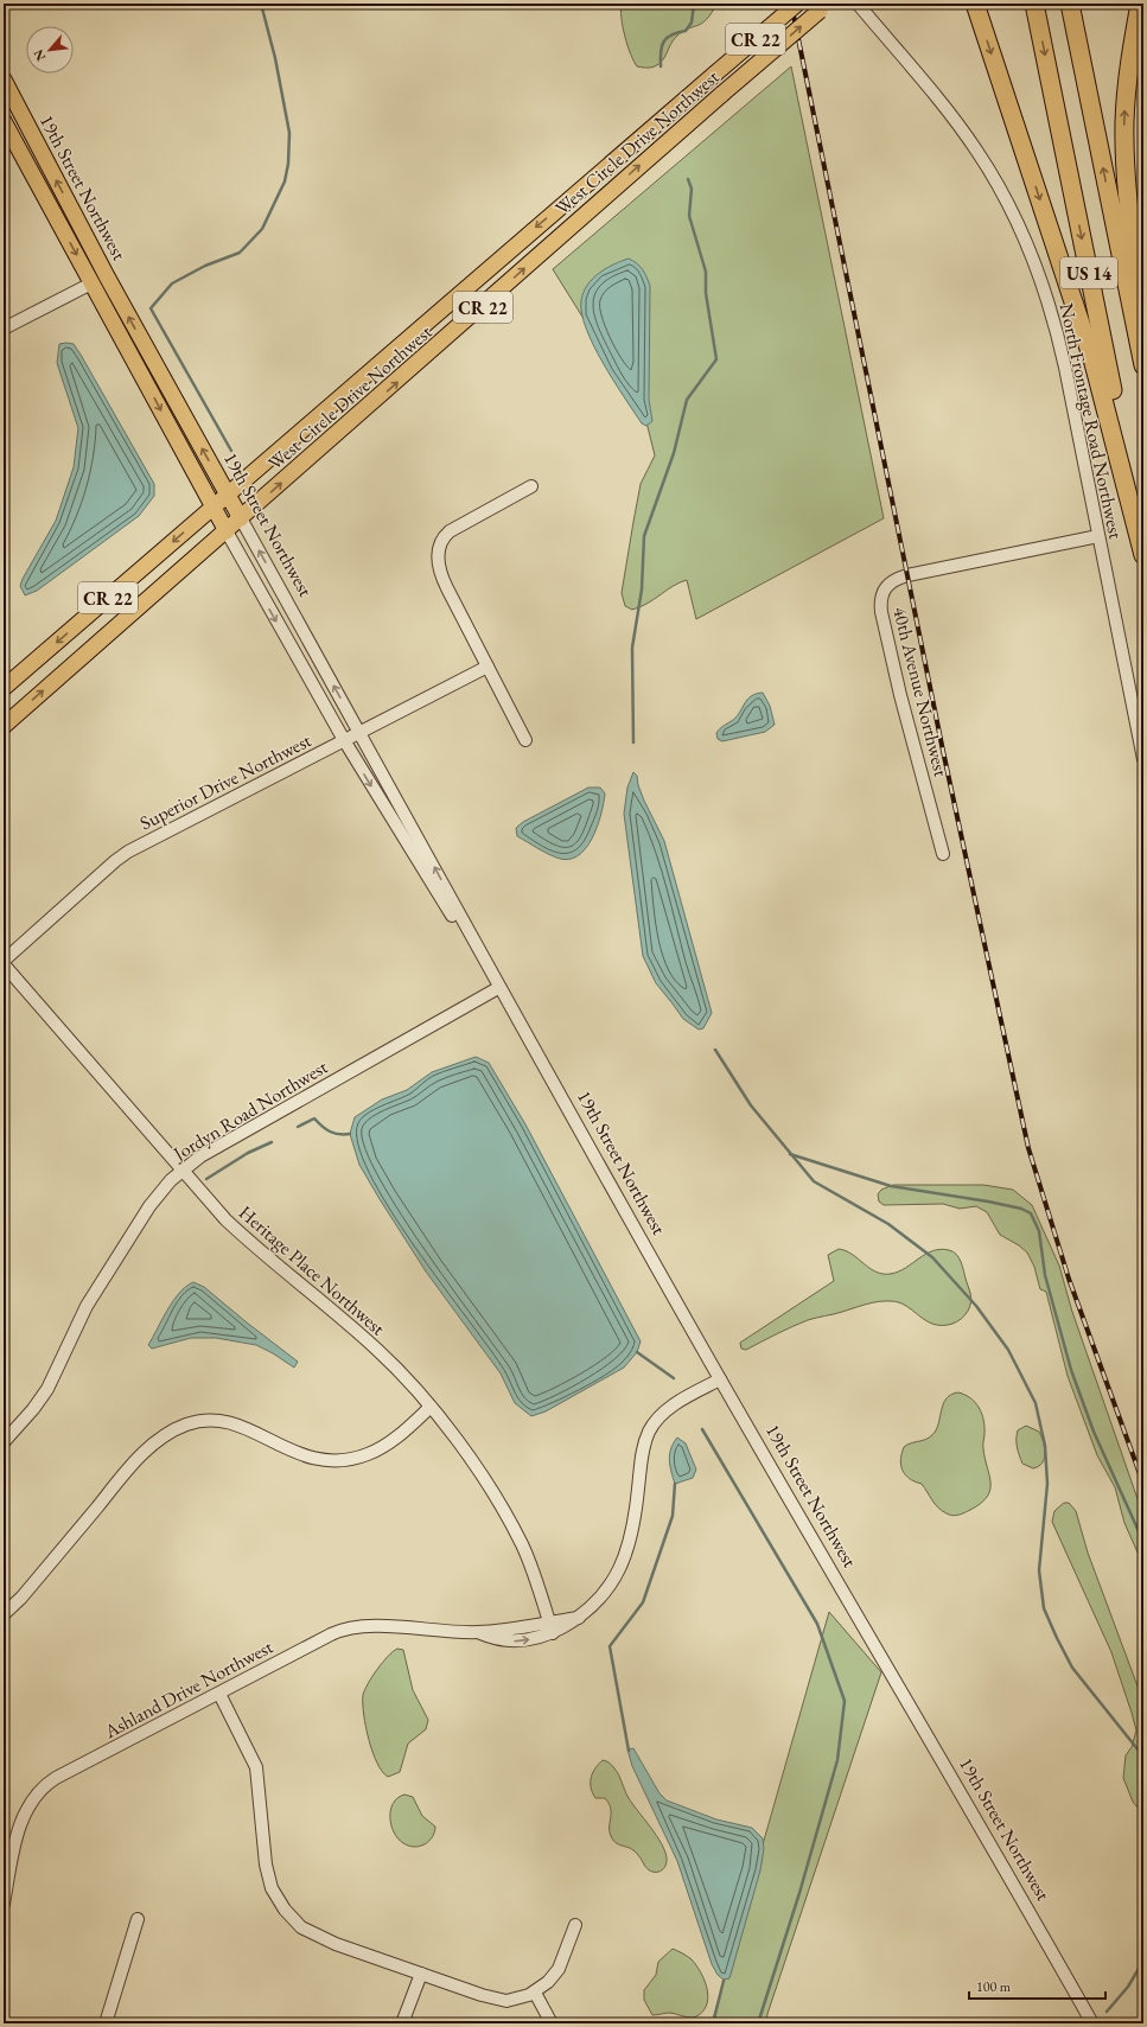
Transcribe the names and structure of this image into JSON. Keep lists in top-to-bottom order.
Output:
{
  "streets": {
    "highway": ["US 14"],
    "main road": ["CR 22", "West Circle Drive Northwest", "19th Street Northwest"],
    "street": [
      "North Frontage Road Northwest",
      "40th Avenue Northwest",
      "Superior Drive Northwest",
      "Jordyn Road Northwest",
      "Heritage Place Northwest",
      "Ashland Drive Northwest"
    ]
  },
  "crossings": [
    ["West Circle Drive Northwest", "19th Street Northwest"],
    ["19th Street Northwest", "Superior Drive Northwest"],
    ["19th Street Northwest", "Jordyn Road Northwest"],
    ["19th Street Northwest", "Ashland Drive Northwest"],
    ["North Frontage Road Northwest", "40th Avenue Northwest"],
    ["Superior Drive Northwest", "Heritage Place Northwest"],
    ["Jordyn Road Northwest", "Heritage Place Northwest"],
    ["Heritage Place Northwest", "Ashland Drive Northwest"]
  ],
  "scale_bar": "100 m",
  "north": "bottom left"
}
